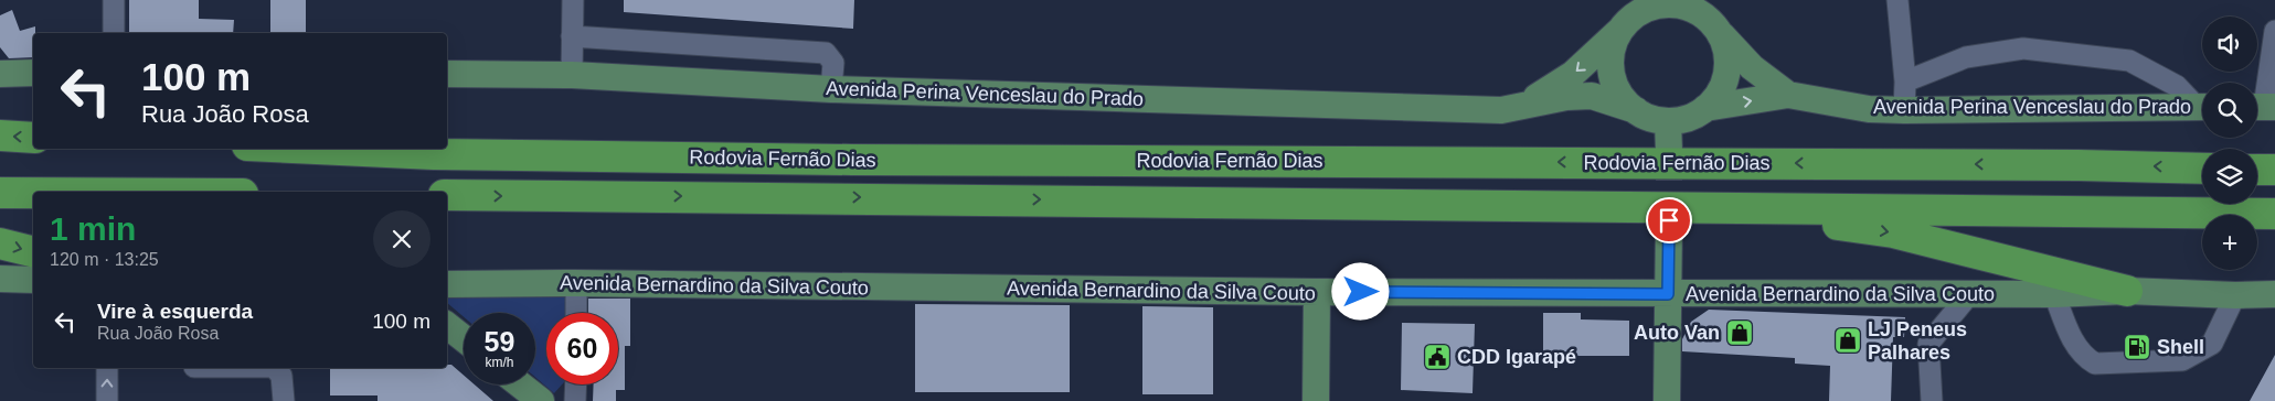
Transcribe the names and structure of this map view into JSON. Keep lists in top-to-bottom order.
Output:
{
  "streets": {
    "highway": ["Rodovia Fernão Dias"],
    "main road": ["Avenida Perina Venceslau do Prado", "Avenida Bernardino da Silva Couto"]
  },
  "places": {
    "shop": ["Auto Van", "LJ Peneus Palhares"],
    "fuel station": ["Shell"],
    "public building": ["CDD Igarapé"]
  },
  "page": {
    "map_buttons": "+",
    "turn": ["100 m", "Rua João Rosa"],
    "heading": ["1 min", "120 m · 13:25"],
    "list": [
      {
        "name": "Vire à esquerda",
        "note": "Rua João Rosa",
        "value": "100 m"
      }
    ],
    "speed": "59 km/h",
    "limit": "60"
  }
}
